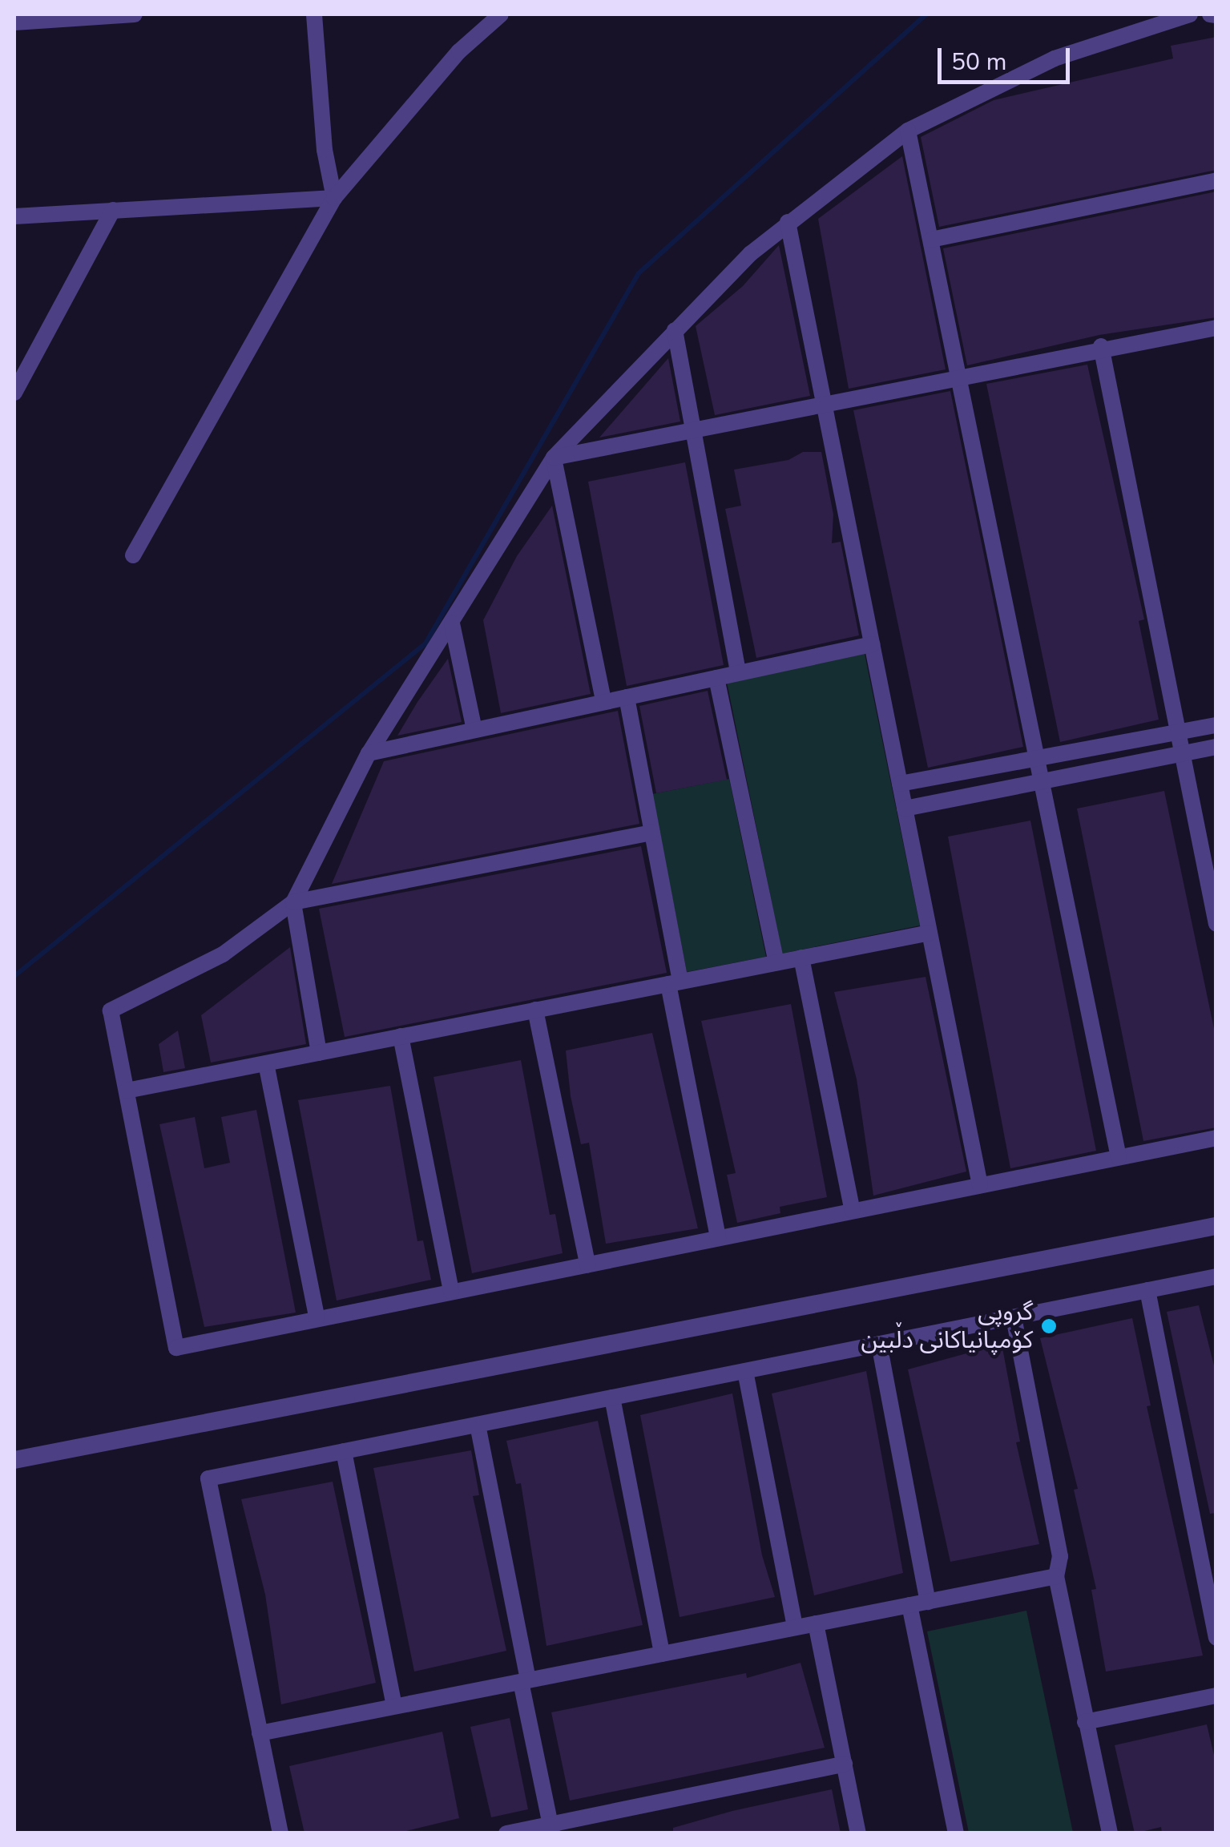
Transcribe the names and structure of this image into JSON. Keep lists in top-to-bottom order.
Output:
{
  "places": ["گروپی کۆمپانیاکانی دڵبین"],
  "scale_bar": "50 m"
}
